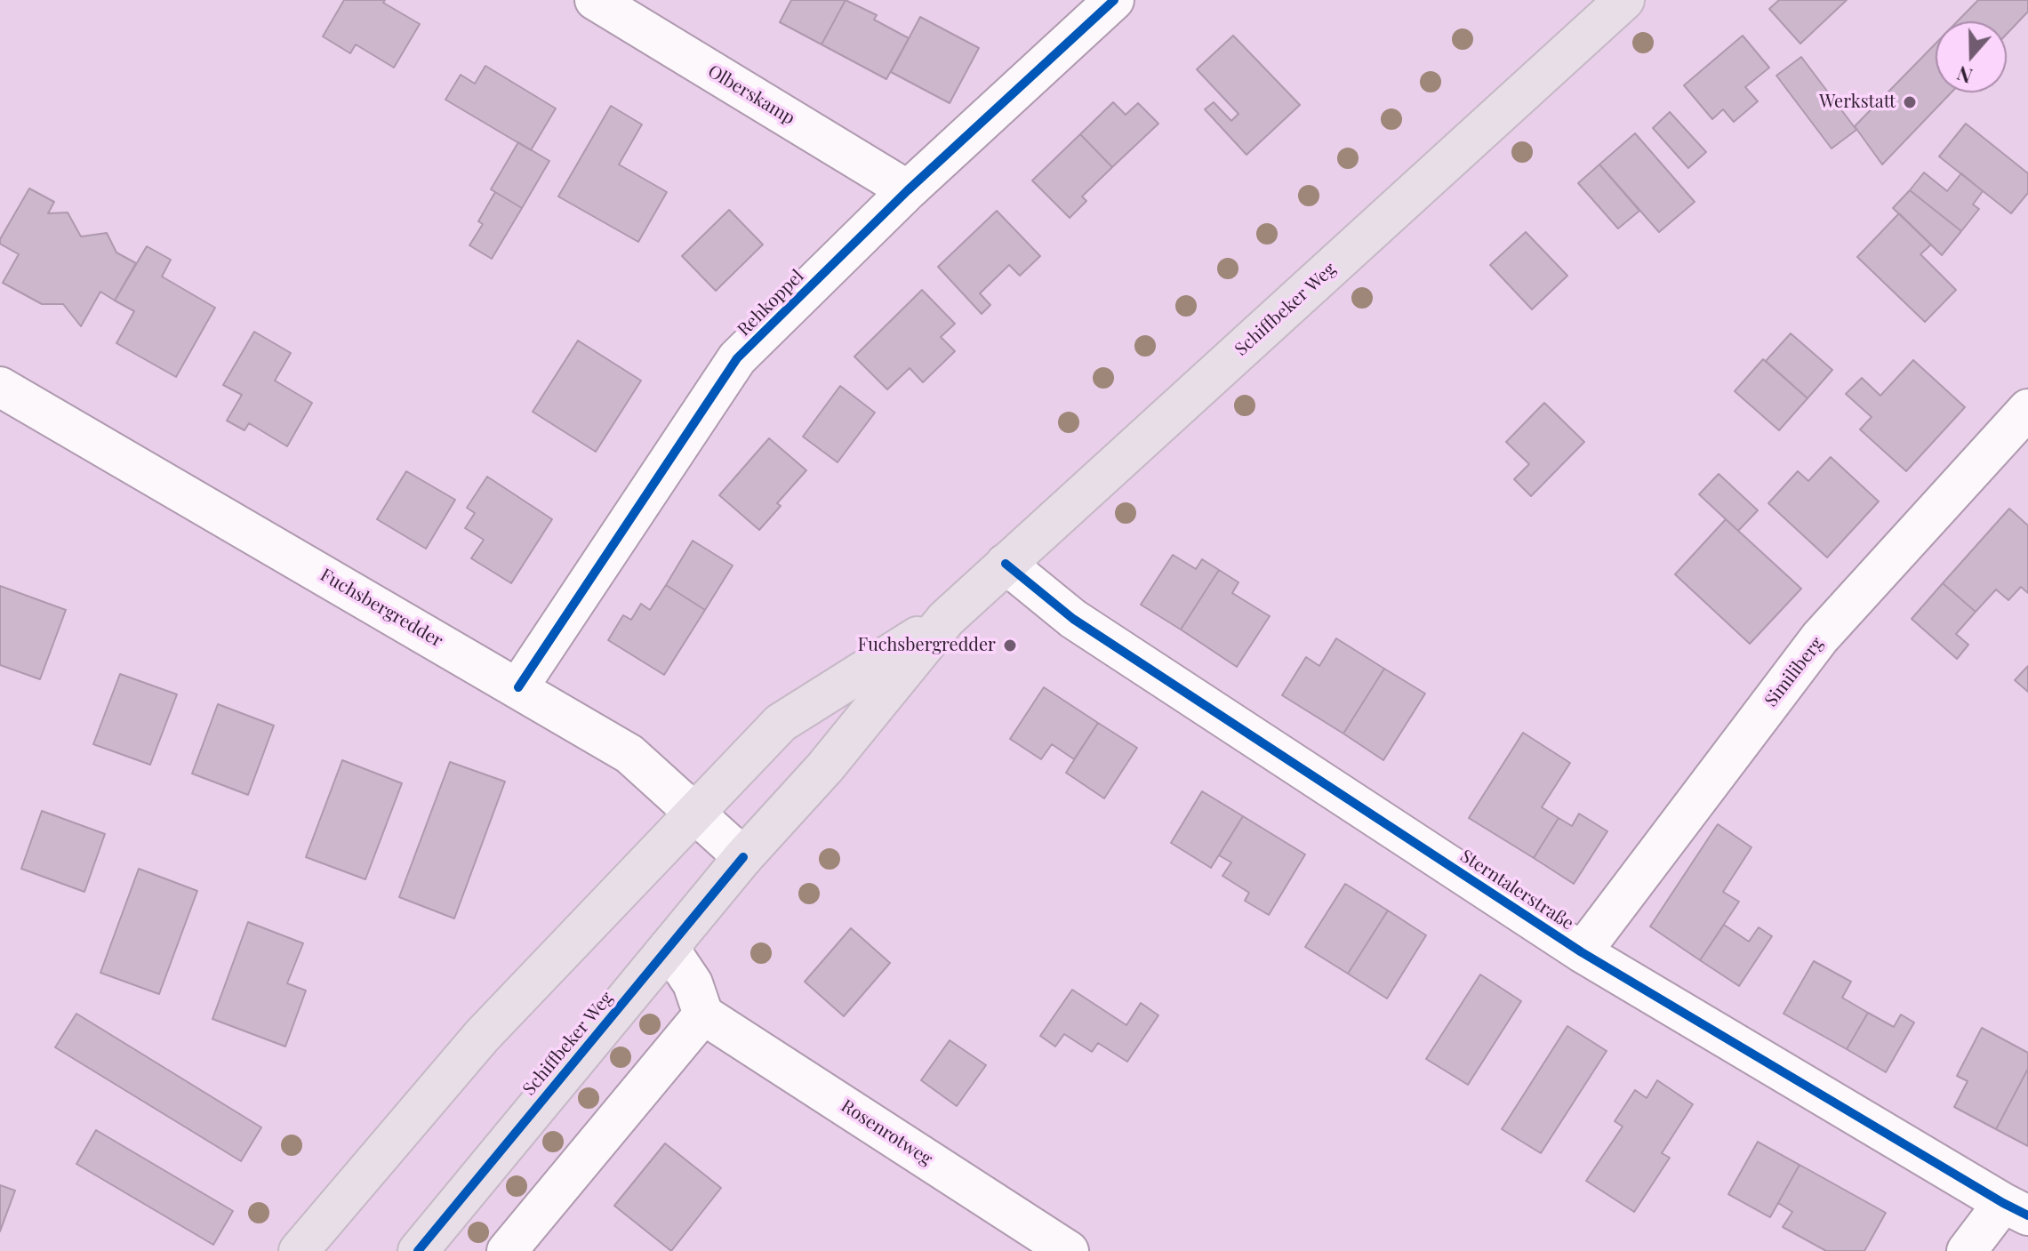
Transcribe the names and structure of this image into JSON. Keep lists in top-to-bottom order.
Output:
{
  "streets": {
    "main road": ["Schiffbeker Weg"],
    "street": [
      "Olberskamp",
      "Rehkoppel",
      "Fuchsbergredder",
      "Similiberg",
      "Sterntalerstraße",
      "Rosenrotweg"
    ]
  },
  "crossings": [
    ["Olberskamp", "Rehkoppel"],
    ["Rehkoppel", "Fuchsbergredder"],
    ["Schiffbeker Weg", "Fuchsbergredder"],
    ["Schiffbeker Weg", "Sterntalerstraße"],
    ["Similiberg", "Sterntalerstraße"]
  ],
  "places": ["Werkstatt", "Fuchsbergredder"],
  "north": "bottom"
}
